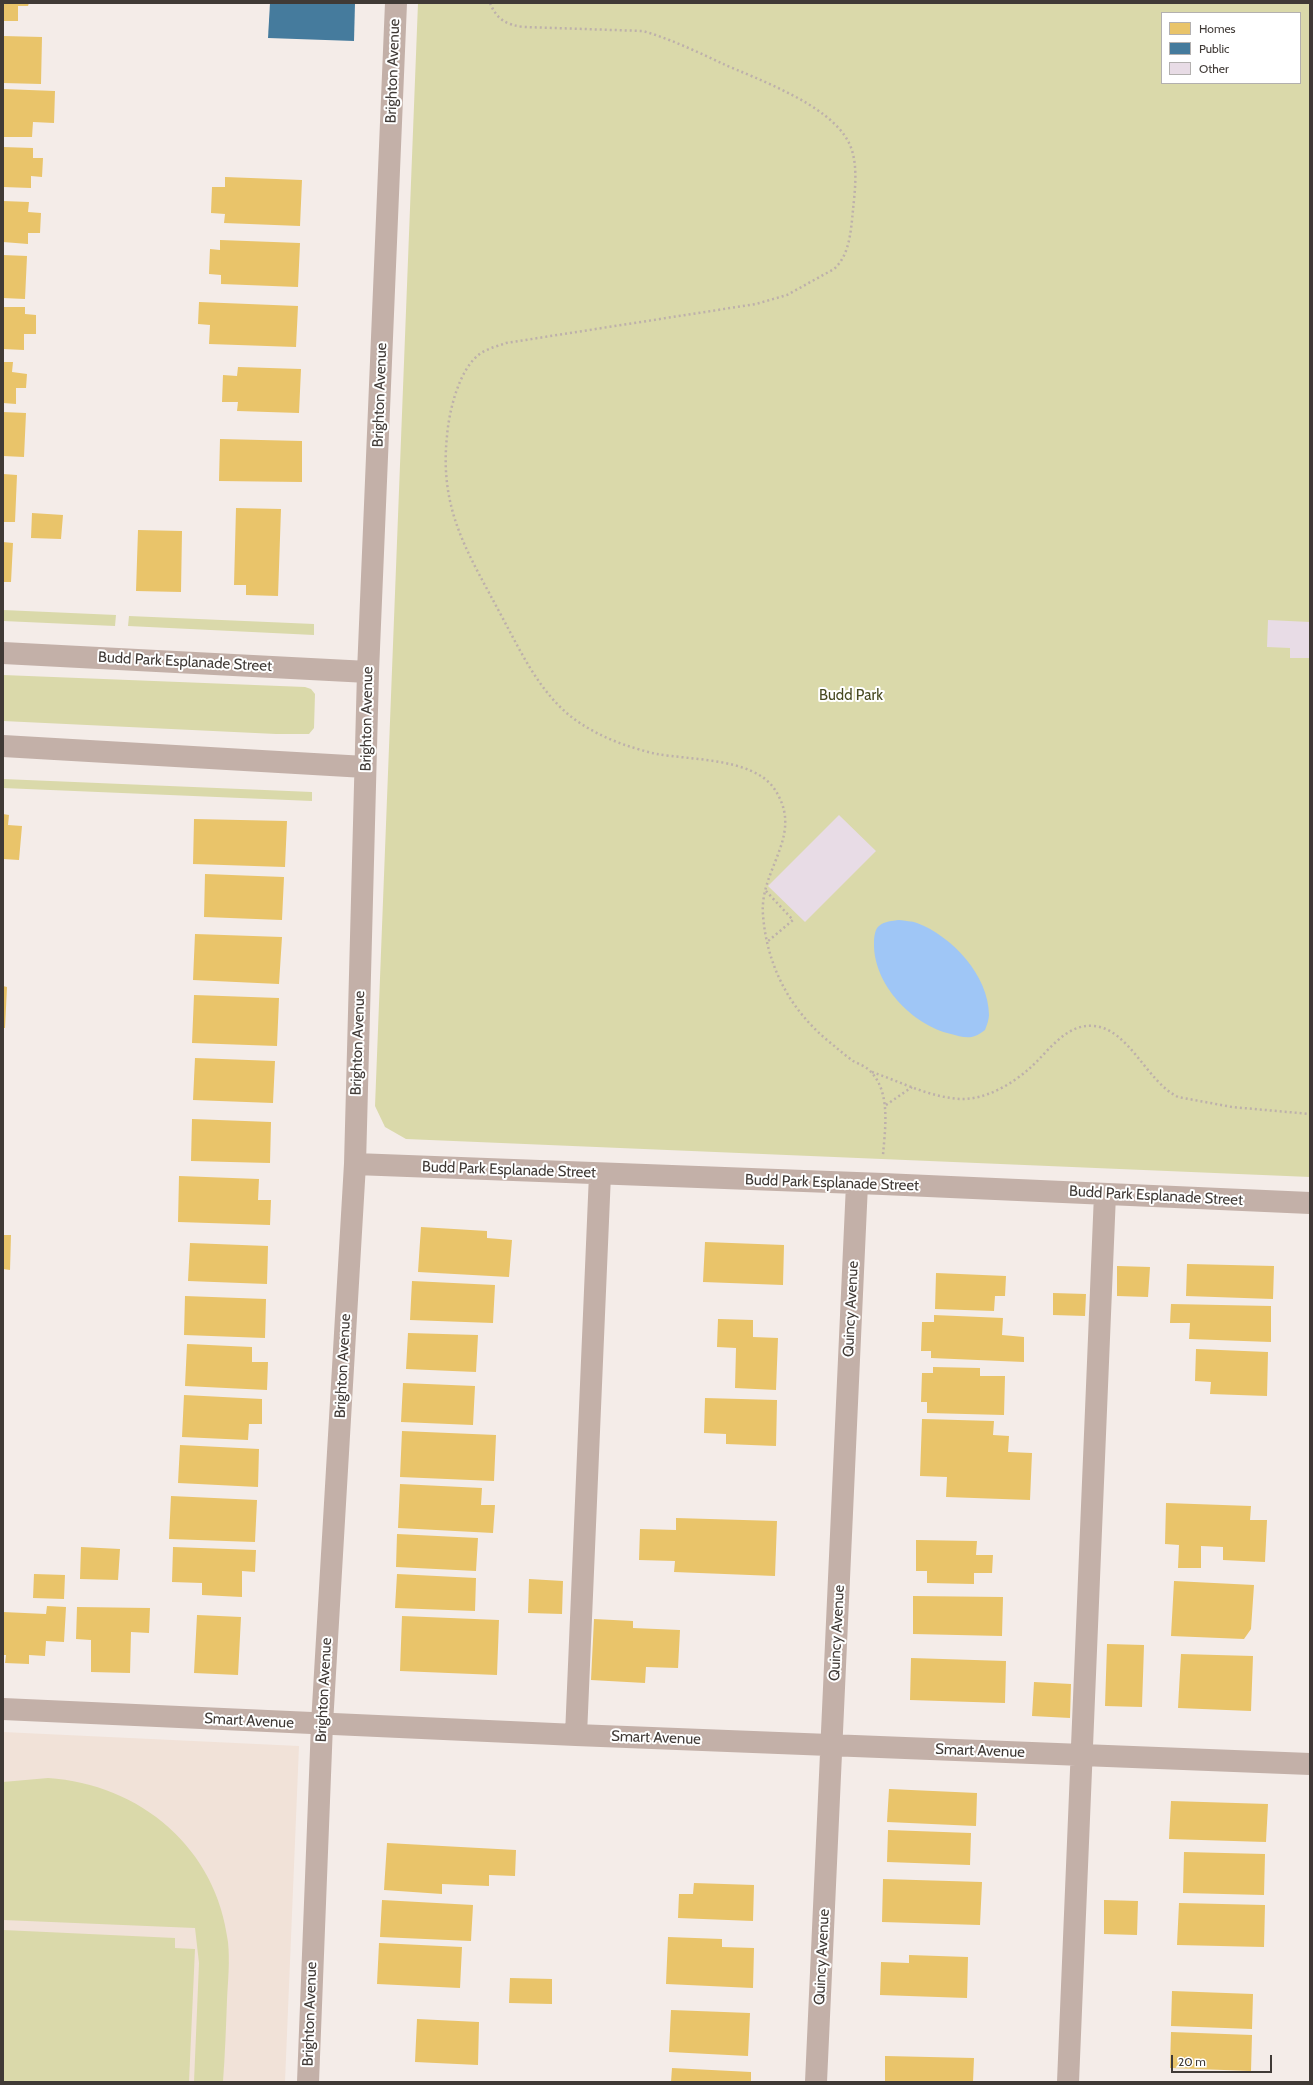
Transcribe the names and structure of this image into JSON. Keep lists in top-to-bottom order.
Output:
{
  "streets": {
    "street": [
      "Brighton Avenue",
      "Budd Park Esplanade Street",
      "Quincy Avenue",
      "Smart Avenue"
    ]
  },
  "crossings": [
    ["Brighton Avenue", "Budd Park Esplanade Street"],
    ["Brighton Avenue", "Smart Avenue"],
    ["Budd Park Esplanade Street", "Quincy Avenue"],
    ["Quincy Avenue", "Smart Avenue"]
  ],
  "parks": ["Budd Park"],
  "legend": ["Homes", "Public", "Other"],
  "scale_bar": "20 m"
}
